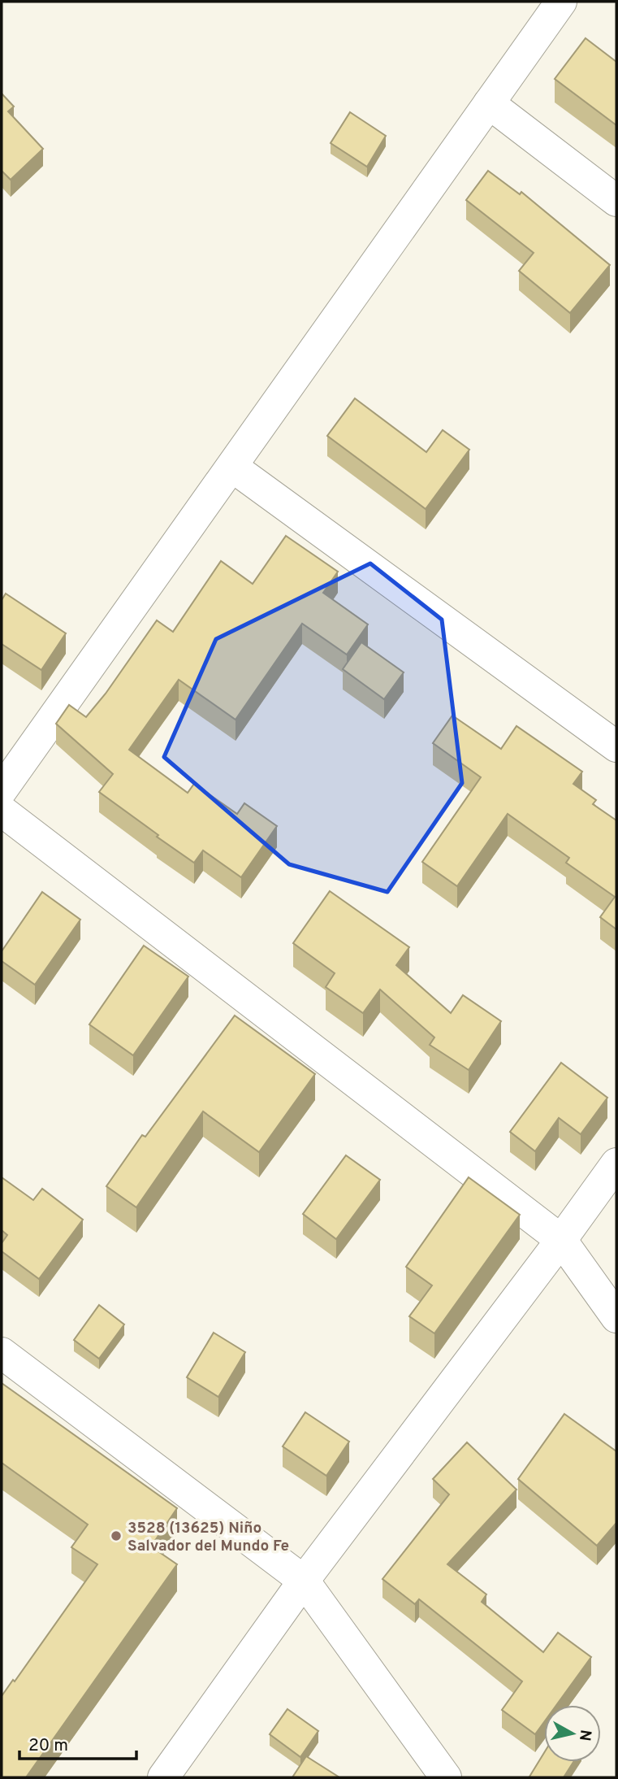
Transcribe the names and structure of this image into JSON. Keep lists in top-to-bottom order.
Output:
{
  "places": ["3528 (13625) Niño Salvador del Mundo Fe"],
  "scale_bar": "20 m",
  "north": "right"
}
